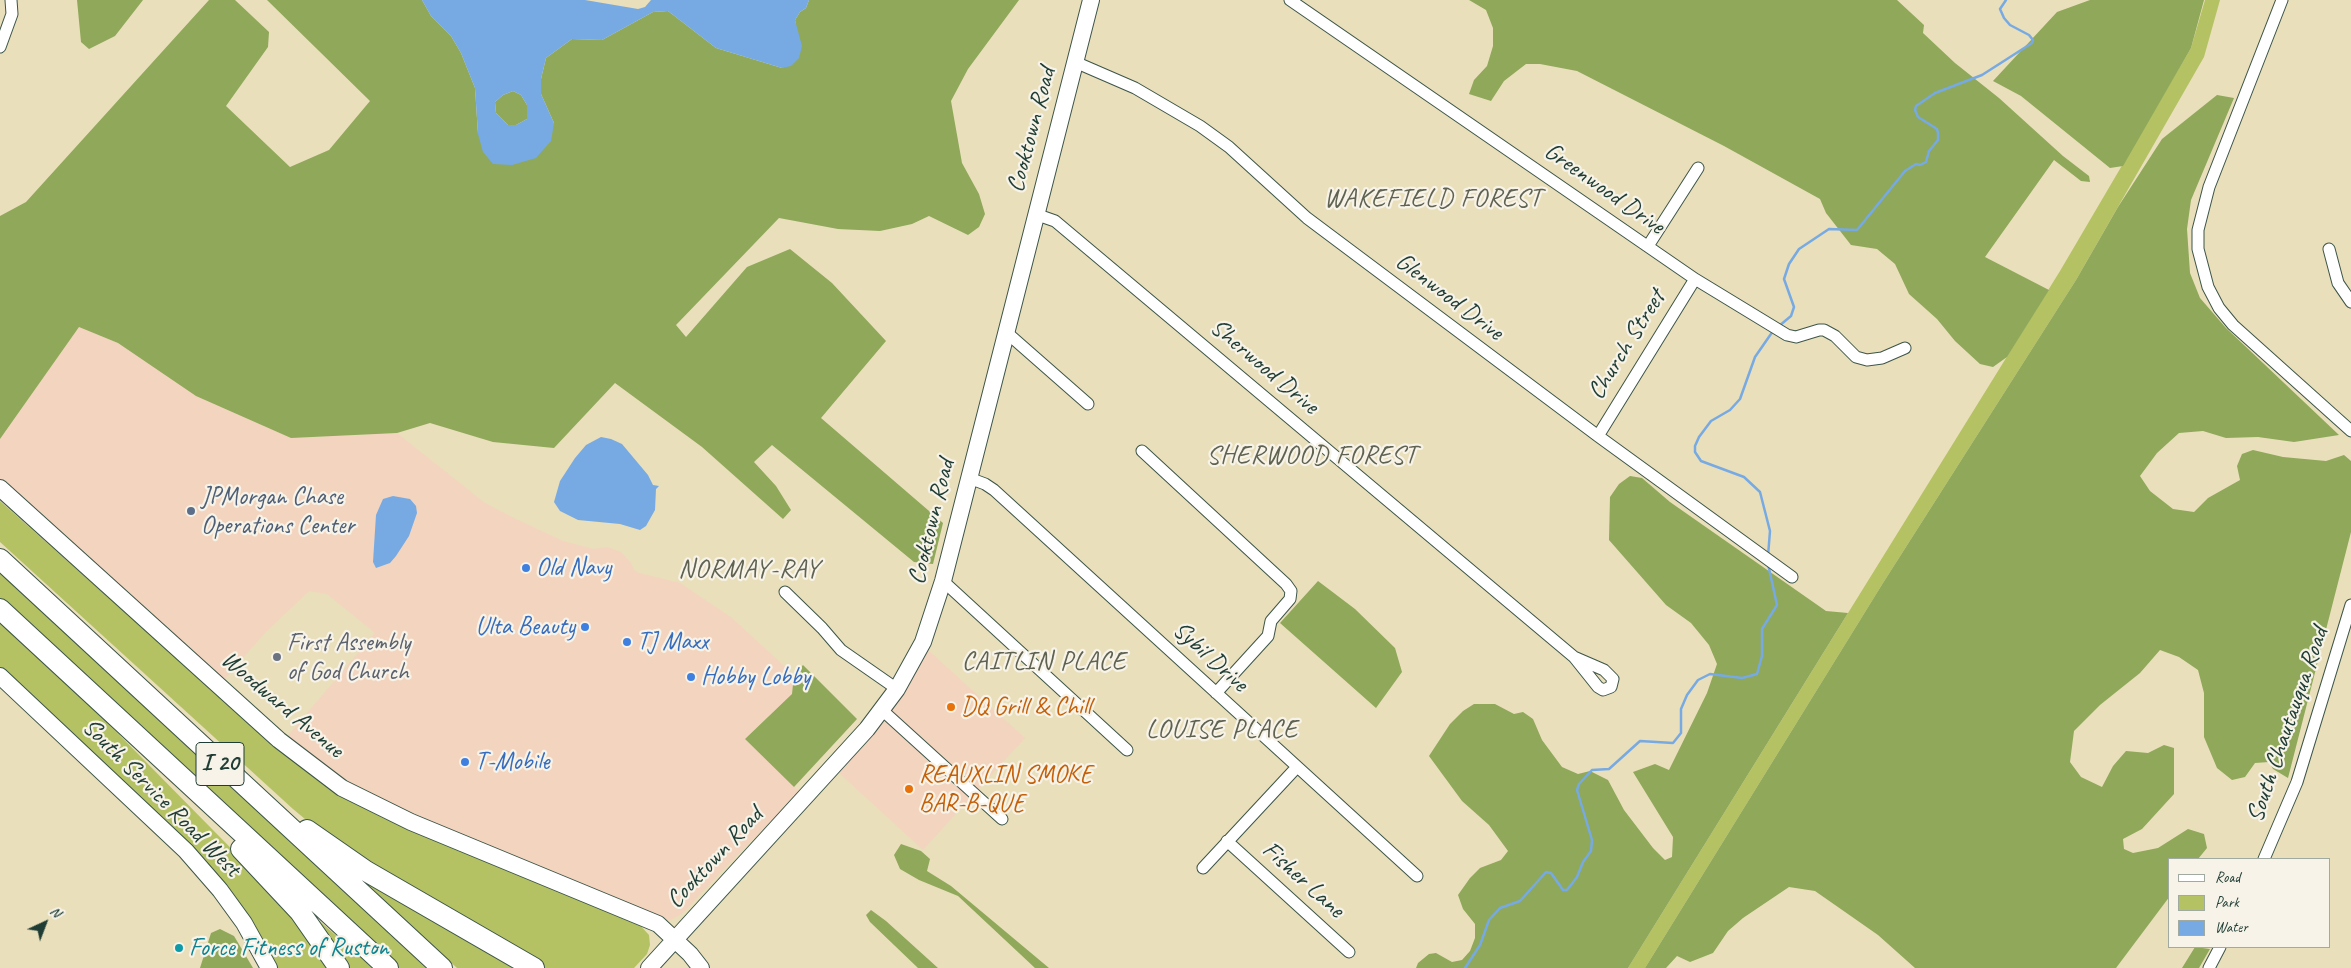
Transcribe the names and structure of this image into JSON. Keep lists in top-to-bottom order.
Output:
{
  "streets": {
    "highway": ["I 20"],
    "main road": ["Cooktown Road", "Woodward Avenue", "South Service Road West"],
    "street": [
      "Greenwood Drive",
      "Glenwood Drive",
      "Church Street",
      "Sherwood Drive",
      "Sybil Drive",
      "South Chautauqua Road",
      "Fisher Lane"
    ]
  },
  "crossings": [
    ["Cooktown Road", "Glenwood Drive"],
    ["Cooktown Road", "Sherwood Drive"],
    ["Cooktown Road", "Sybil Drive"],
    ["Cooktown Road", "Woodward Avenue"],
    ["Greenwood Drive", "Church Street"],
    ["Glenwood Drive", "Church Street"]
  ],
  "districts": [
    "WAKEFIELD FOREST",
    "SHERWOOD FOREST",
    "NORMAY-RAY",
    "CAITLIN PLACE",
    "LOUISE PLACE"
  ],
  "places": [
    "JPMorgan Chase Operations Center",
    "Old Navy",
    "Ulta Beauty",
    "TJ Maxx",
    "First Assembly of God Church",
    "Hobby Lobby",
    "DQ Grill & Chill",
    "T-Mobile",
    "REAUXLIN SMOKE BAR-B-QUE",
    "Force Fitness of Ruston"
  ],
  "legend": ["Road", "Park", "Water"],
  "north": "top right"
}
